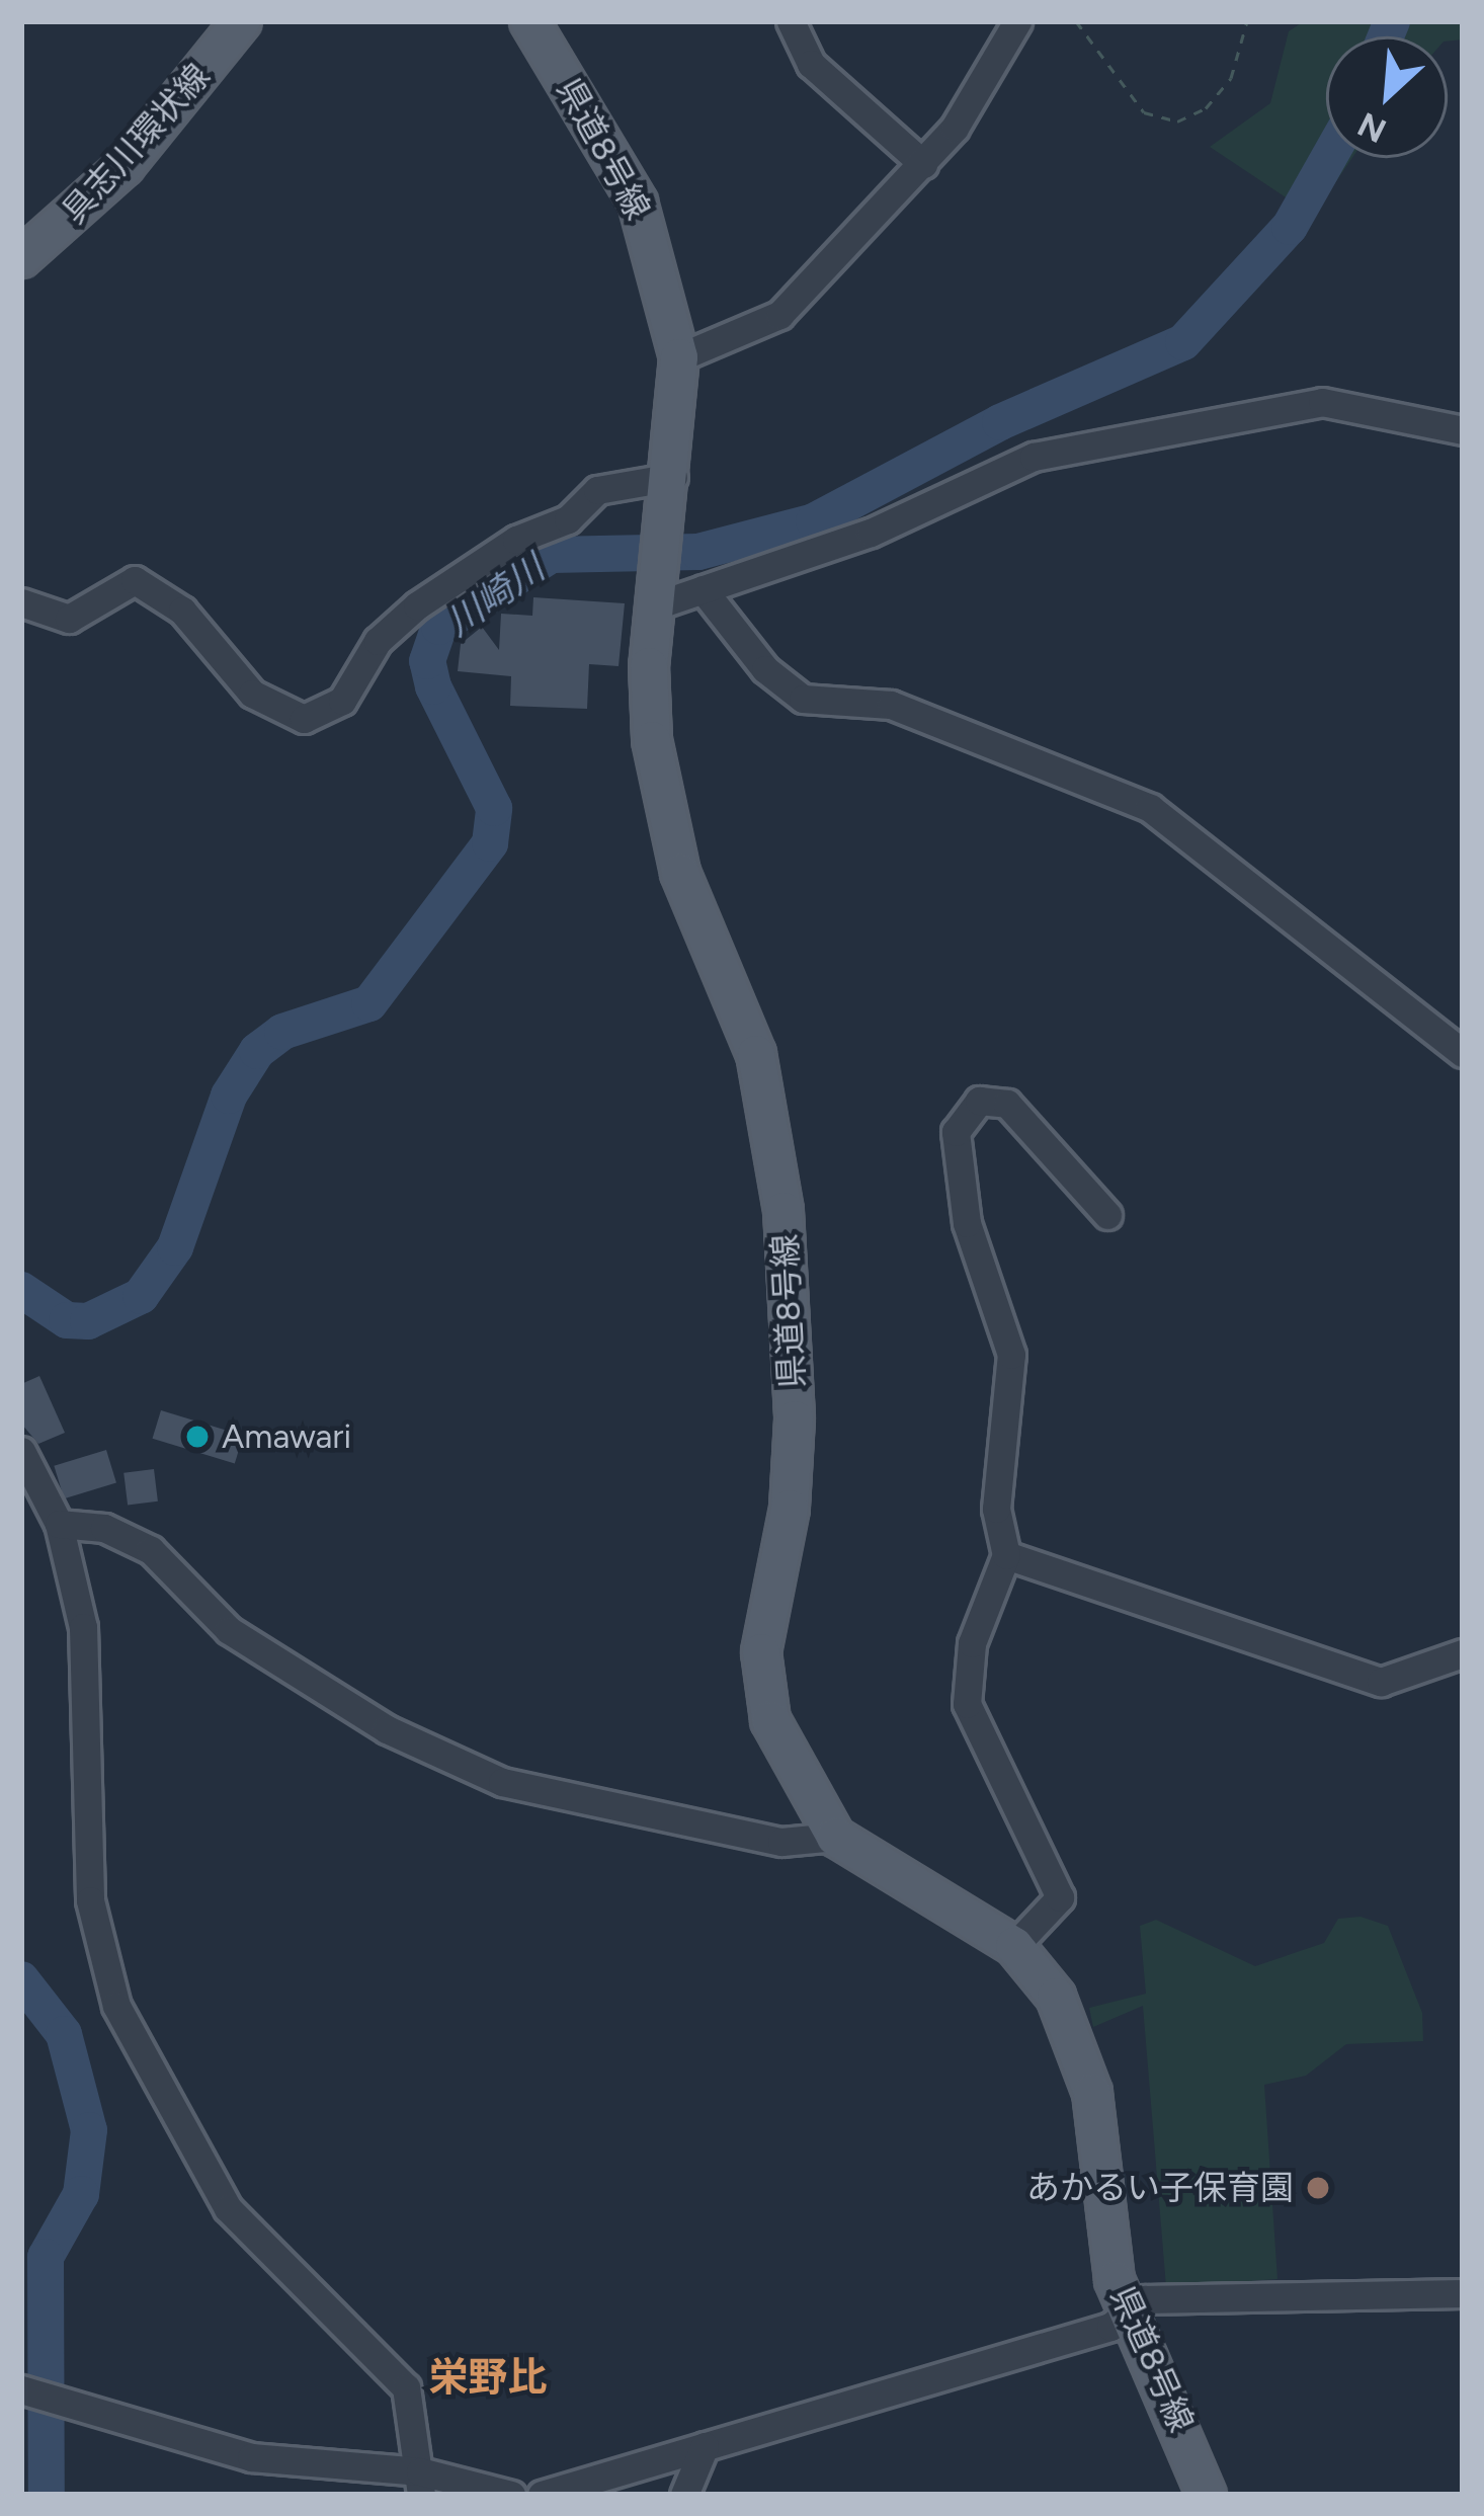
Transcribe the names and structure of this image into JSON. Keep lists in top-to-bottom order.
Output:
{
  "streets": {
    "main road": ["具志川環状線", "県道8号線"]
  },
  "districts": ["栄野比"],
  "water": ["川崎川"],
  "places": ["Amawari", "あかるい子保育園"],
  "north": "bottom left"
}
